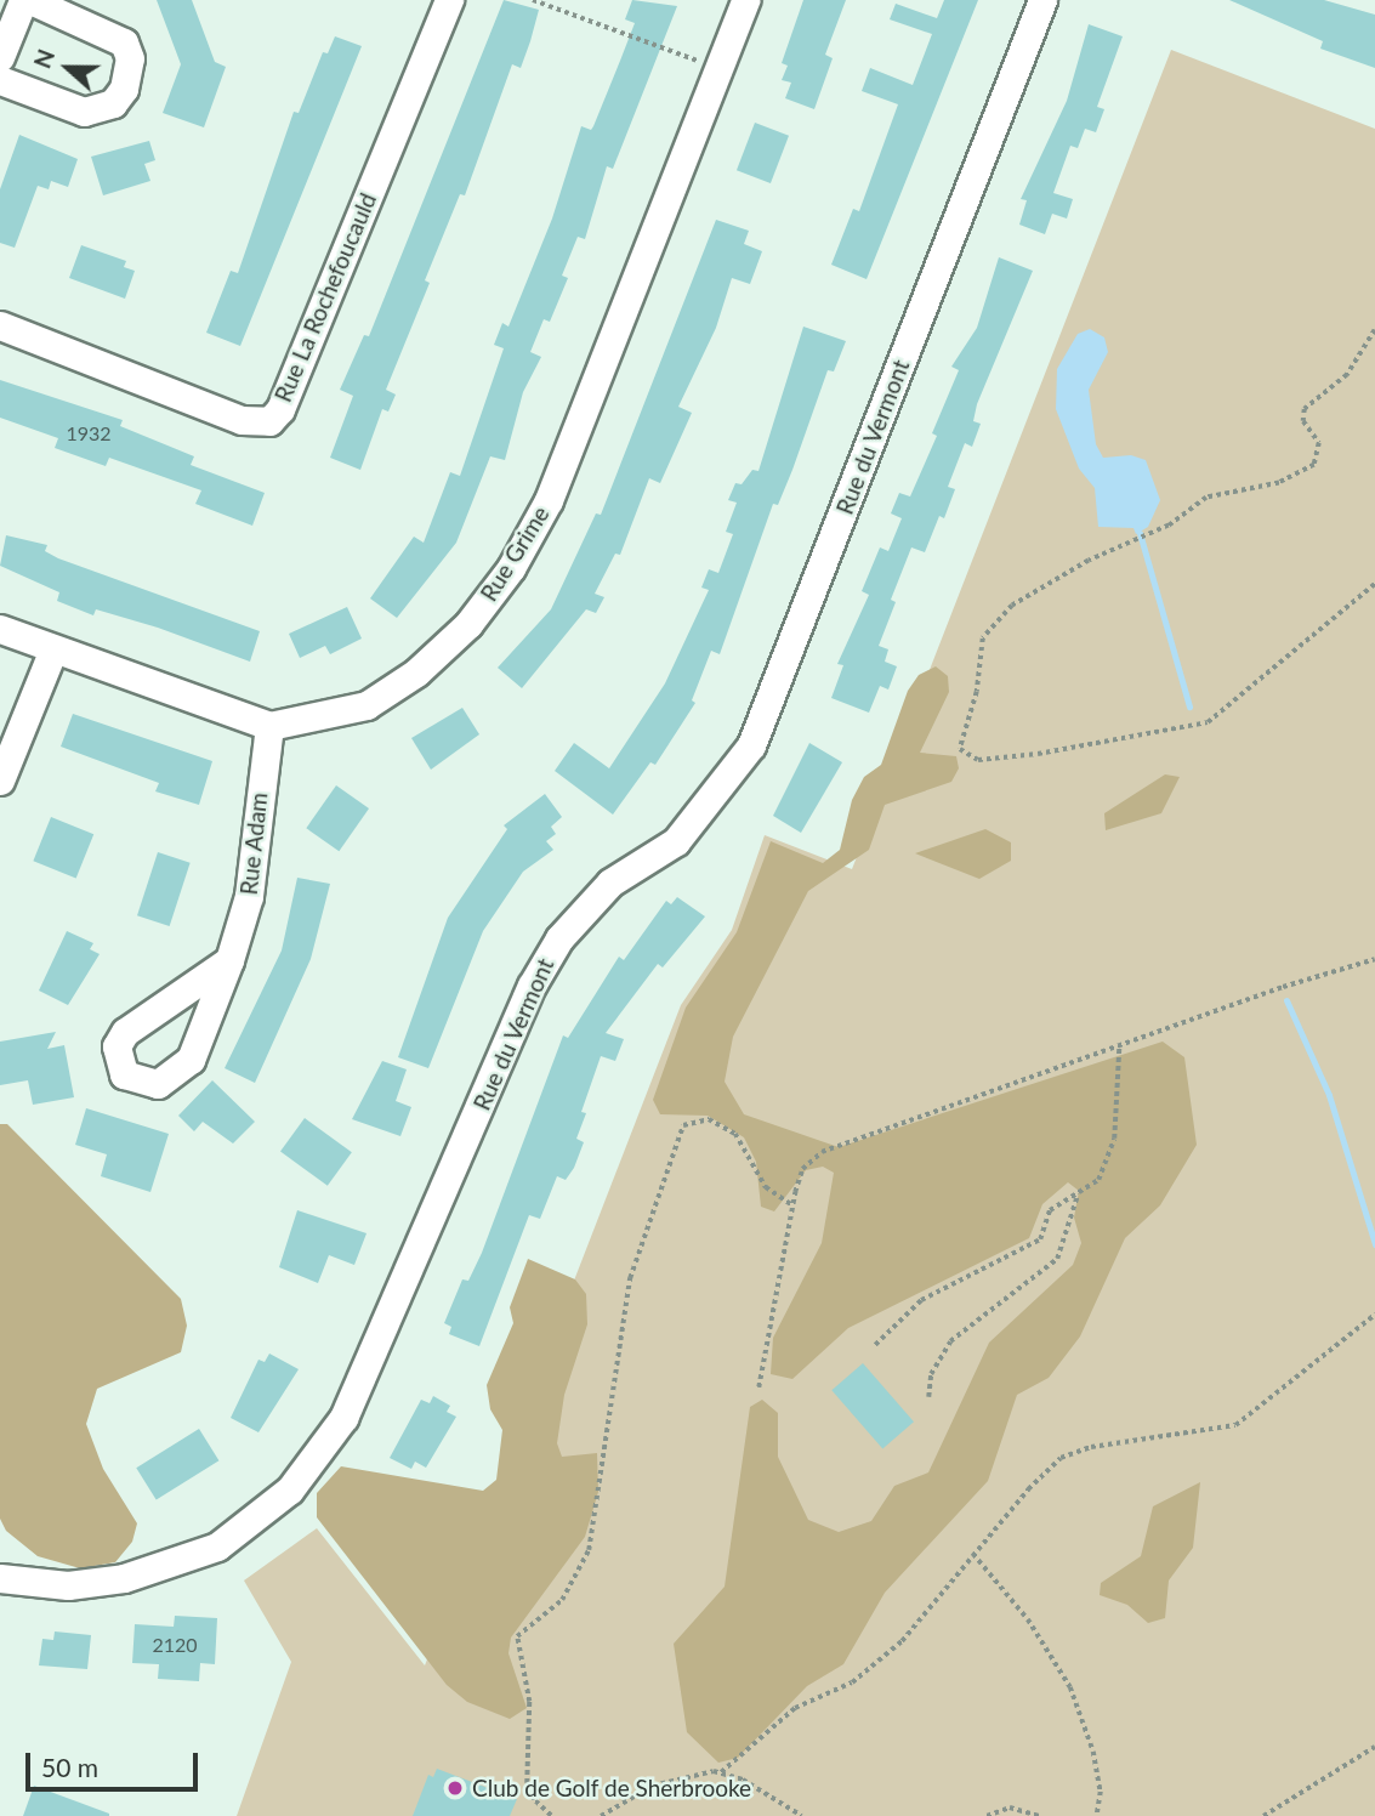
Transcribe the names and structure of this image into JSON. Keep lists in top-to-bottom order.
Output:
{
  "streets": {
    "street": [
      "Rue La Rochefoucauld",
      "Rue du Vermont",
      "Rue Grime",
      "Rue Adam"
    ]
  },
  "crossings": [
    ["Rue Grime", "Rue Adam"]
  ],
  "places": ["Club de Golf de Sherbrooke"],
  "house_numbers": ["1932", "2120"],
  "scale_bar": "50 m",
  "north": "left"
}
